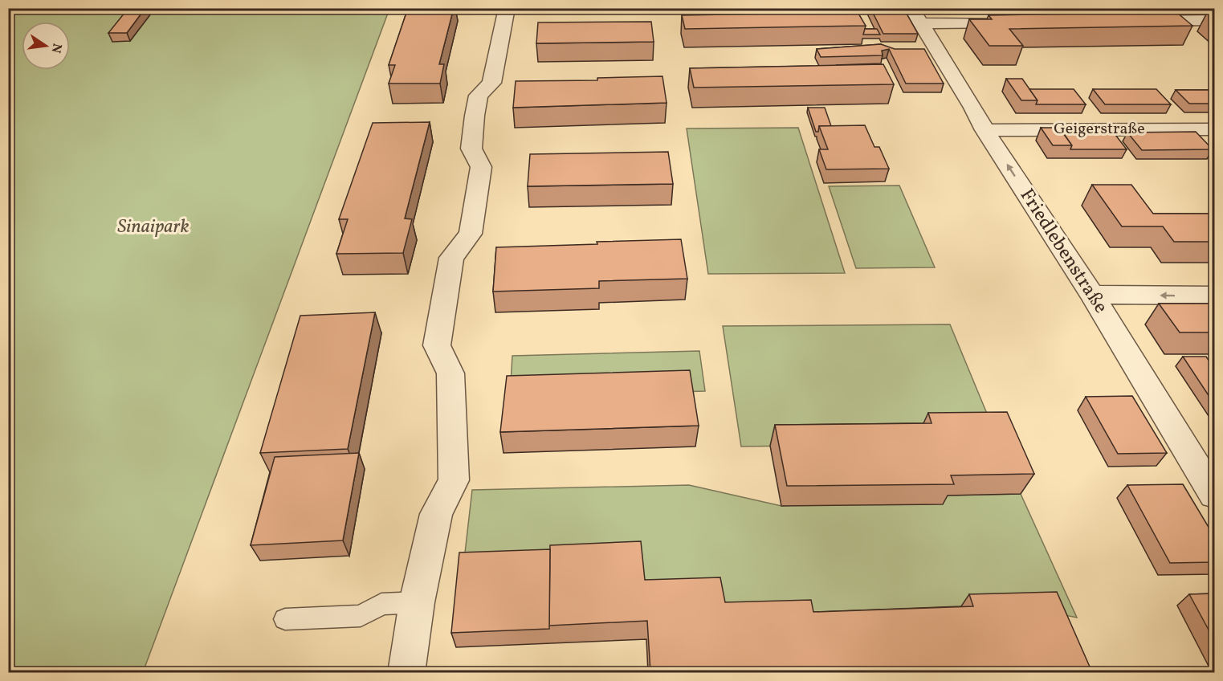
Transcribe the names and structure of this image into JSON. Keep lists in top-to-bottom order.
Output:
{
  "streets": {
    "street": ["Geigerstraße", "Friedlebenstraße"]
  },
  "crossings": [
    ["Geigerstraße", "Friedlebenstraße"]
  ],
  "parks": ["Sinaipark"],
  "north": "right"
}
